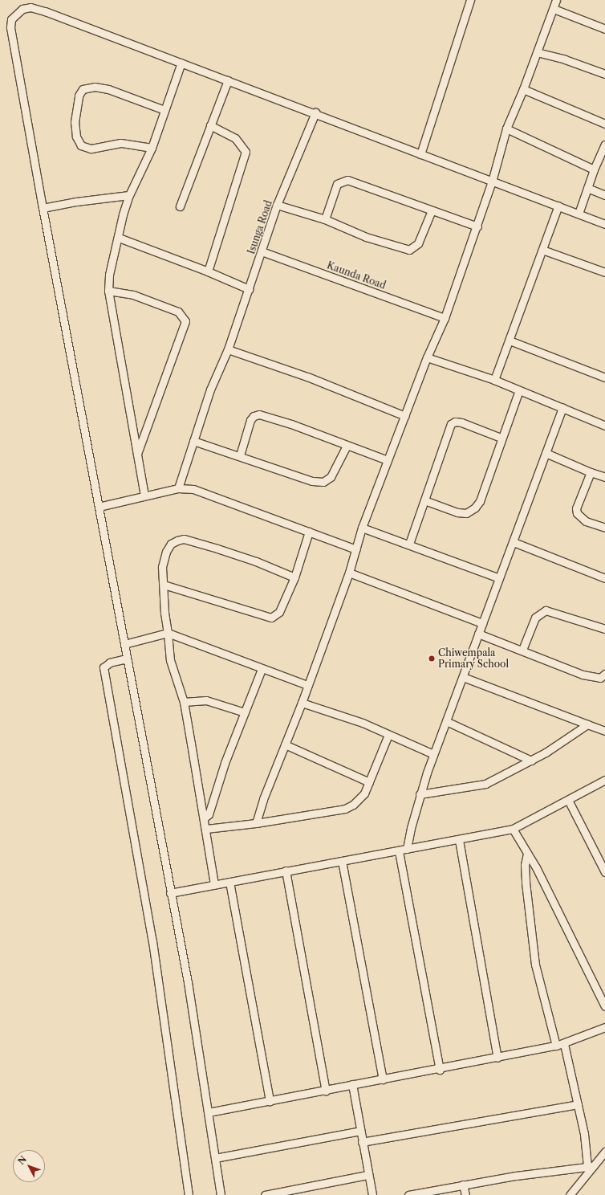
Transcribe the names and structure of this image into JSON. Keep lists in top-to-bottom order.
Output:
{
  "streets": {
    "street": ["Isunga Road", "Kaunda Road"]
  },
  "crossings": [
    ["Isunga Road", "Kaunda Road"]
  ],
  "places": ["Chiwempala Primary School"],
  "north": "top left"
}
